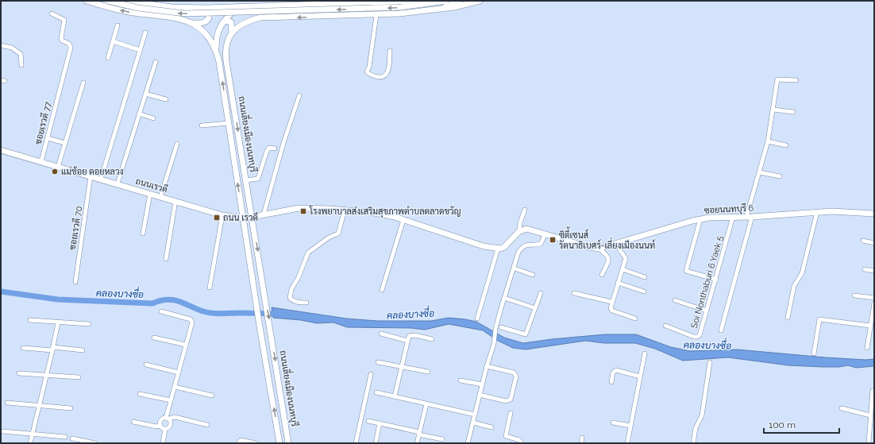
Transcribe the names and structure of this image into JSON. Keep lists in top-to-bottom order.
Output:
{
  "streets": {
    "main road": ["ถนนเลี่ยงเมืองนนทบุรี", "ถนนเรวดี", "ซอยนนทบุรี 6"],
    "street": ["ซอยเรวดี 77", "ซอยเรวดี 70", "Soi Nonthaburi 6 Yaek 5"]
  },
  "crossings": [
    ["ซอยเรวดี 77", "ถนนเรวดี"],
    ["ถนนเลี่ยงเมืองนนทบุรี", "ถนนเรวดี"],
    ["ถนนเรวดี", "ซอยเรวดี 70"],
    ["ซอยนนทบุรี 6", "Soi Nonthaburi 6 Yaek 5"]
  ],
  "water": ["คลองบางซื่อ"],
  "places": {
    "other": ["แม่ช้อย ดอยหลวง"],
    "transit": ["โรงพยาบาลส่งเสริมสุขภาพตำบลตลาดขวัญ", "ถนน เรวดี", "ซิตี้เซนส์ รัตนาธิเบศร์-เลี่ยงเมืองนนท์"]
  },
  "scale_bar": "100 m"
}
